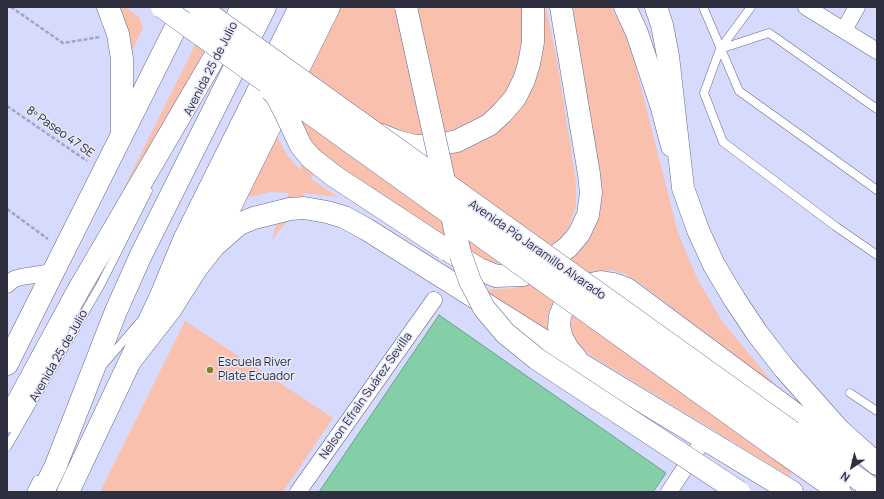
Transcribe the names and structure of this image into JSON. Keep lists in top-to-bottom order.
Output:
{
  "streets": {
    "main road": ["Avenida 25 de Julio", "Avenida Pío Jaramillo Alvarado"],
    "street": ["Nelson Efraìn Suárez Sevilla"],
    "path": ["8º Paseo 47 SE"]
  },
  "places": ["Escuela River Plate Ecuador"],
  "north": "bottom left"
}
